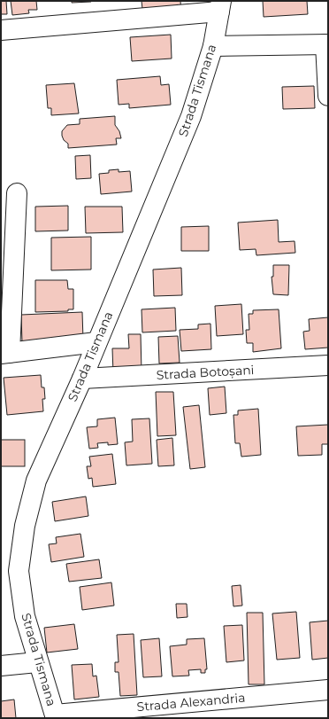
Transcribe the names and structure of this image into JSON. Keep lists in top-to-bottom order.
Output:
{
  "streets": {
    "street": ["Strada Tismana", "Strada Botoșani", "Strada Alexandria"]
  },
  "crossings": [
    ["Strada Tismana", "Strada Botoșani"],
    ["Strada Tismana", "Strada Alexandria"]
  ]
}
